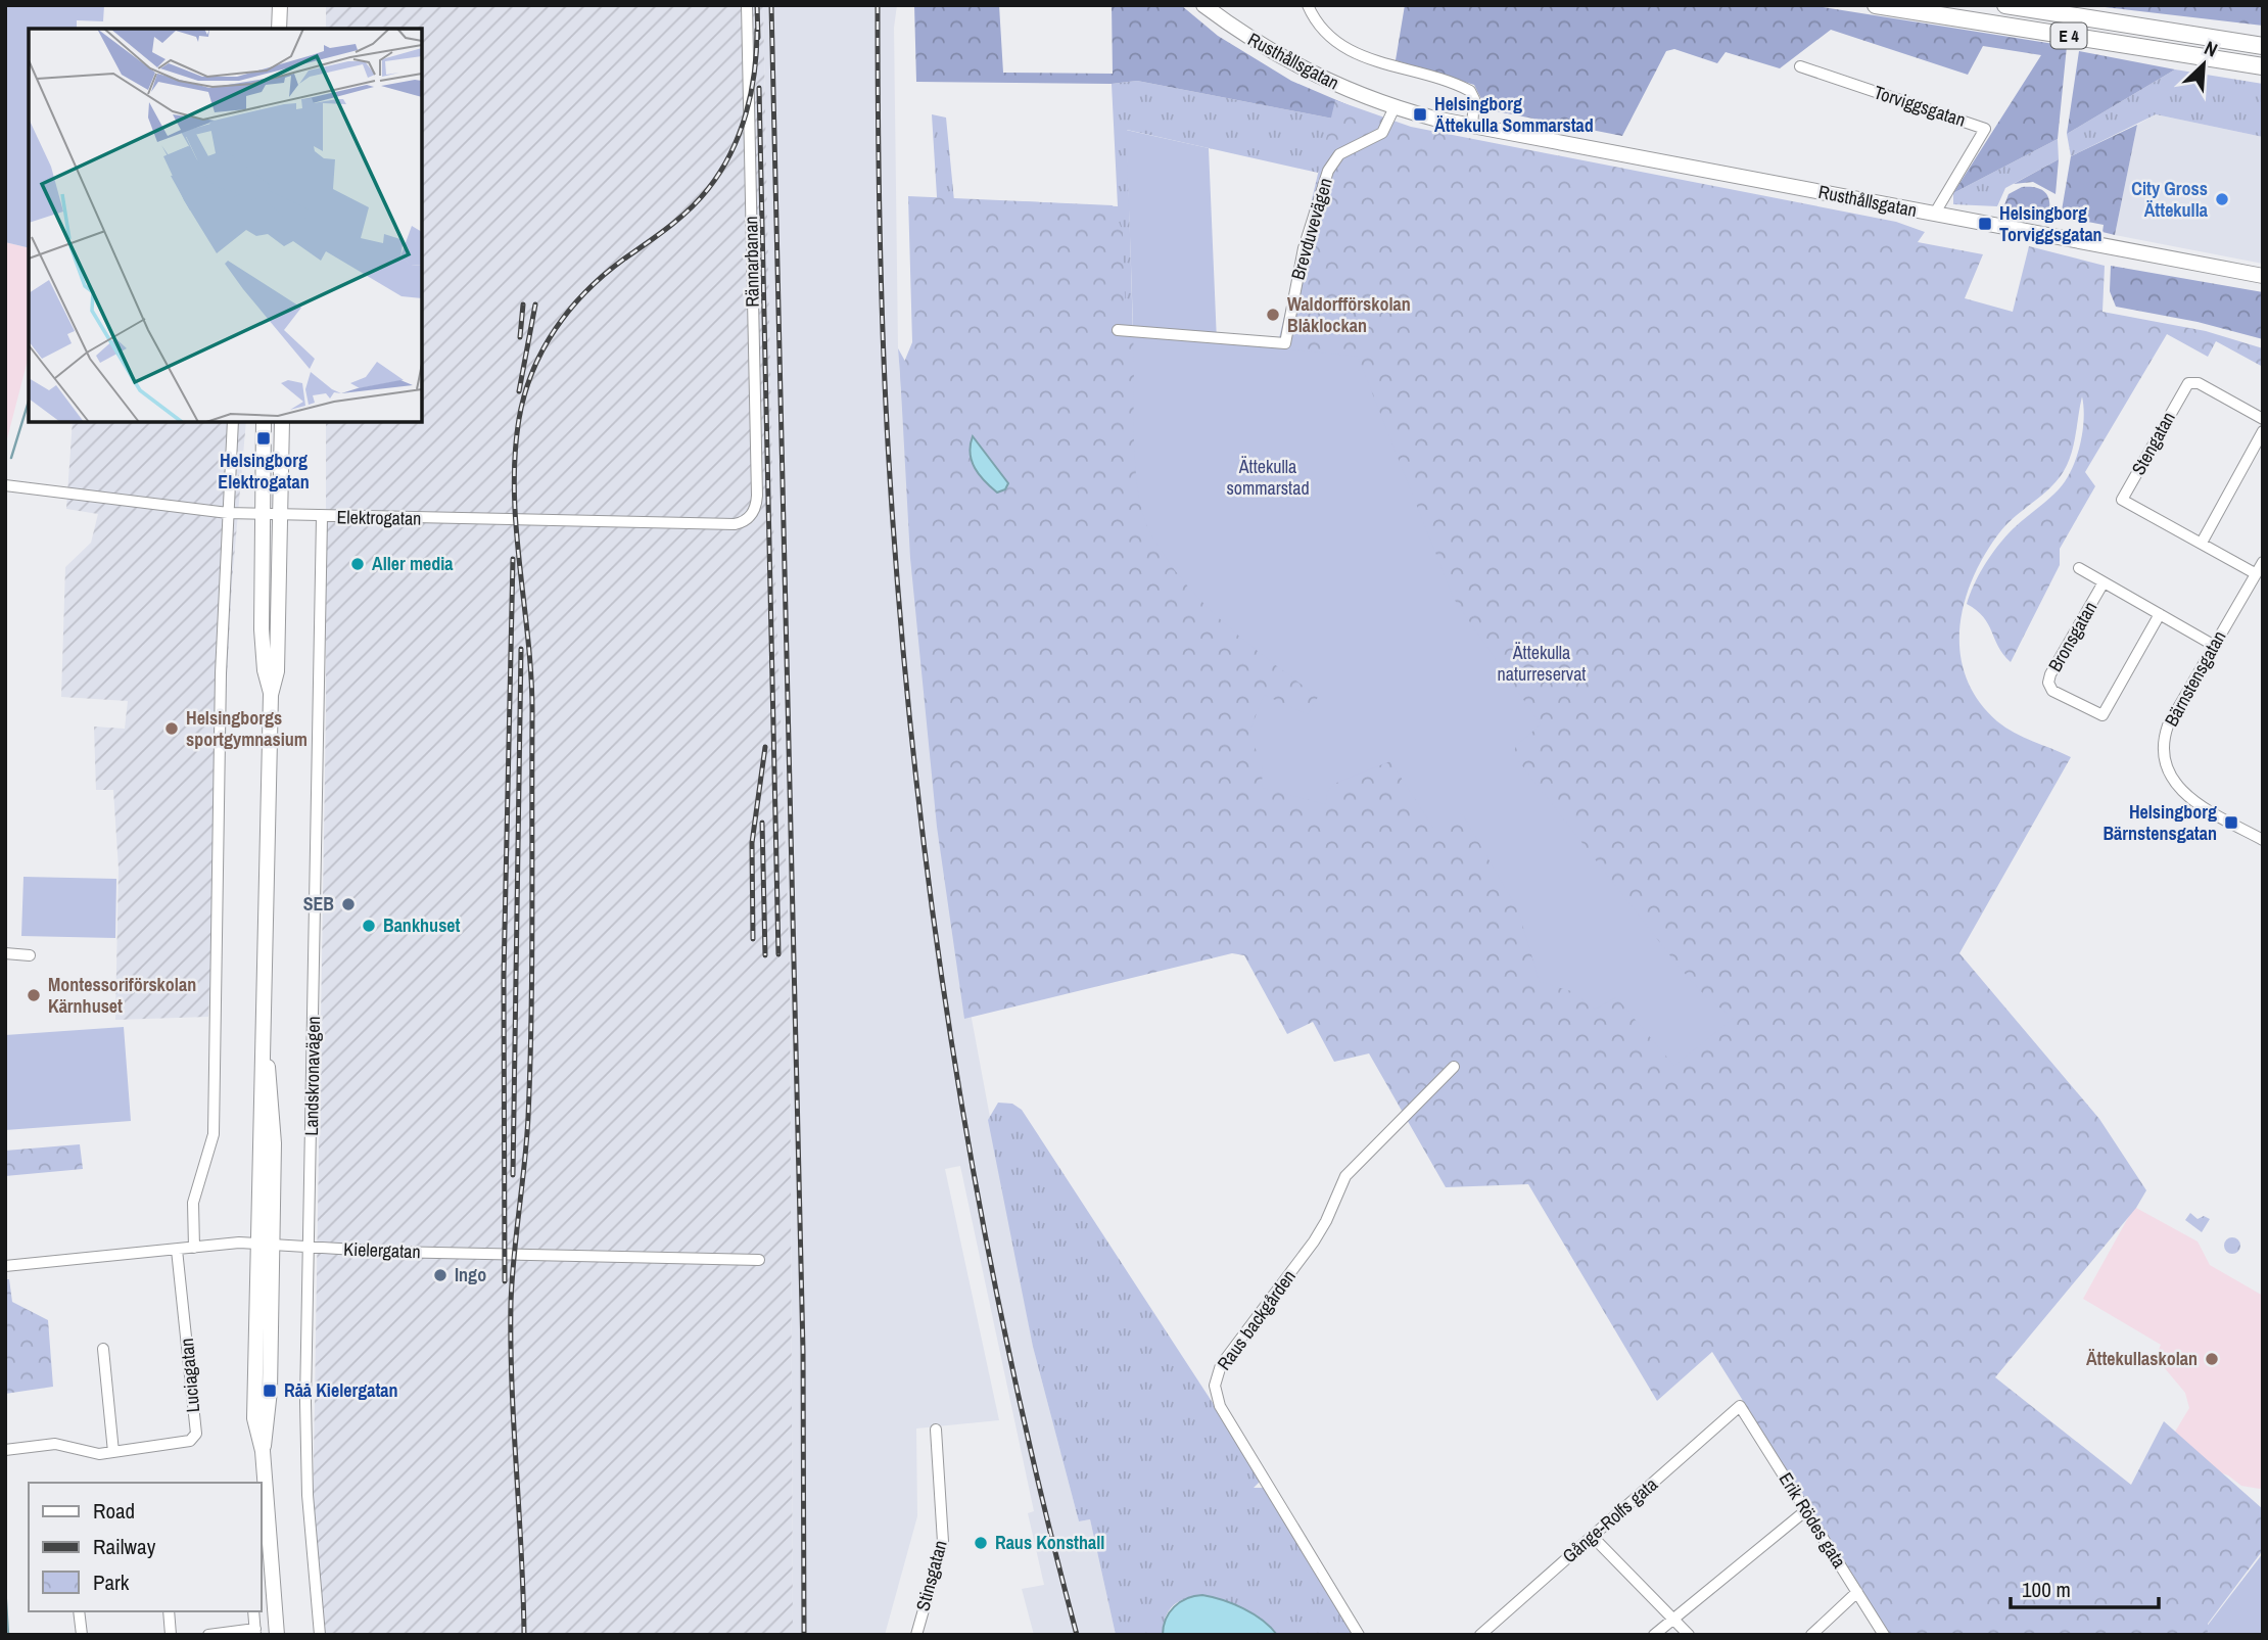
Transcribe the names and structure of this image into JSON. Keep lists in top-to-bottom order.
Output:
{
  "streets": {
    "highway": ["E 4"],
    "main road": ["Rusthållsgatan"],
    "street": [
      "Torviggsgatan",
      "Brevduvevägen",
      "Rännarbanan",
      "Stengatan",
      "Elektrogatan",
      "Bronsgatan",
      "Bärnstensgatan",
      "Landskronavägen",
      "Kielergatan",
      "Raus backgården",
      "Luciagatan",
      "Gånge-Rolfs gata",
      "Erik Rödes gata",
      "Stinsgatan"
    ]
  },
  "crossings": [
    ["Rusthållsgatan", "Torviggsgatan"],
    ["Rusthållsgatan", "Brevduvevägen"],
    ["Rännarbanan", "Elektrogatan"],
    ["Stengatan", "Bärnstensgatan"],
    ["Elektrogatan", "Landskronavägen"],
    ["Bronsgatan", "Bärnstensgatan"],
    ["Landskronavägen", "Kielergatan"],
    ["Kielergatan", "Luciagatan"],
    ["Gånge-Rolfs gata", "Erik Rödes gata"]
  ],
  "parks": ["Ättekulla sommarstad", "Ättekulla naturreservat"],
  "places": {
    "transit": [
      "Helsingborg Ättekulla Sommarstad",
      "Helsingborg Torviggsgatan",
      "Helsingborg Elektrogatan",
      "Helsingborg Bärnstensgatan",
      "Råå Kielergatan"
    ],
    "other": [
      "City Gross Ättekulla",
      "Waldorfförskolan Blåklockan",
      "Aller media",
      "Helsingborgs sportgymnasium",
      "SEB",
      "Bankhuset",
      "Montessoriförskolan Kärnhuset",
      "Ingo",
      "Ättekullaskolan",
      "Raus Konsthall"
    ]
  },
  "legend": ["Road", "Railway", "Park"],
  "scale_bar": "100 m",
  "north": "top right"
}
